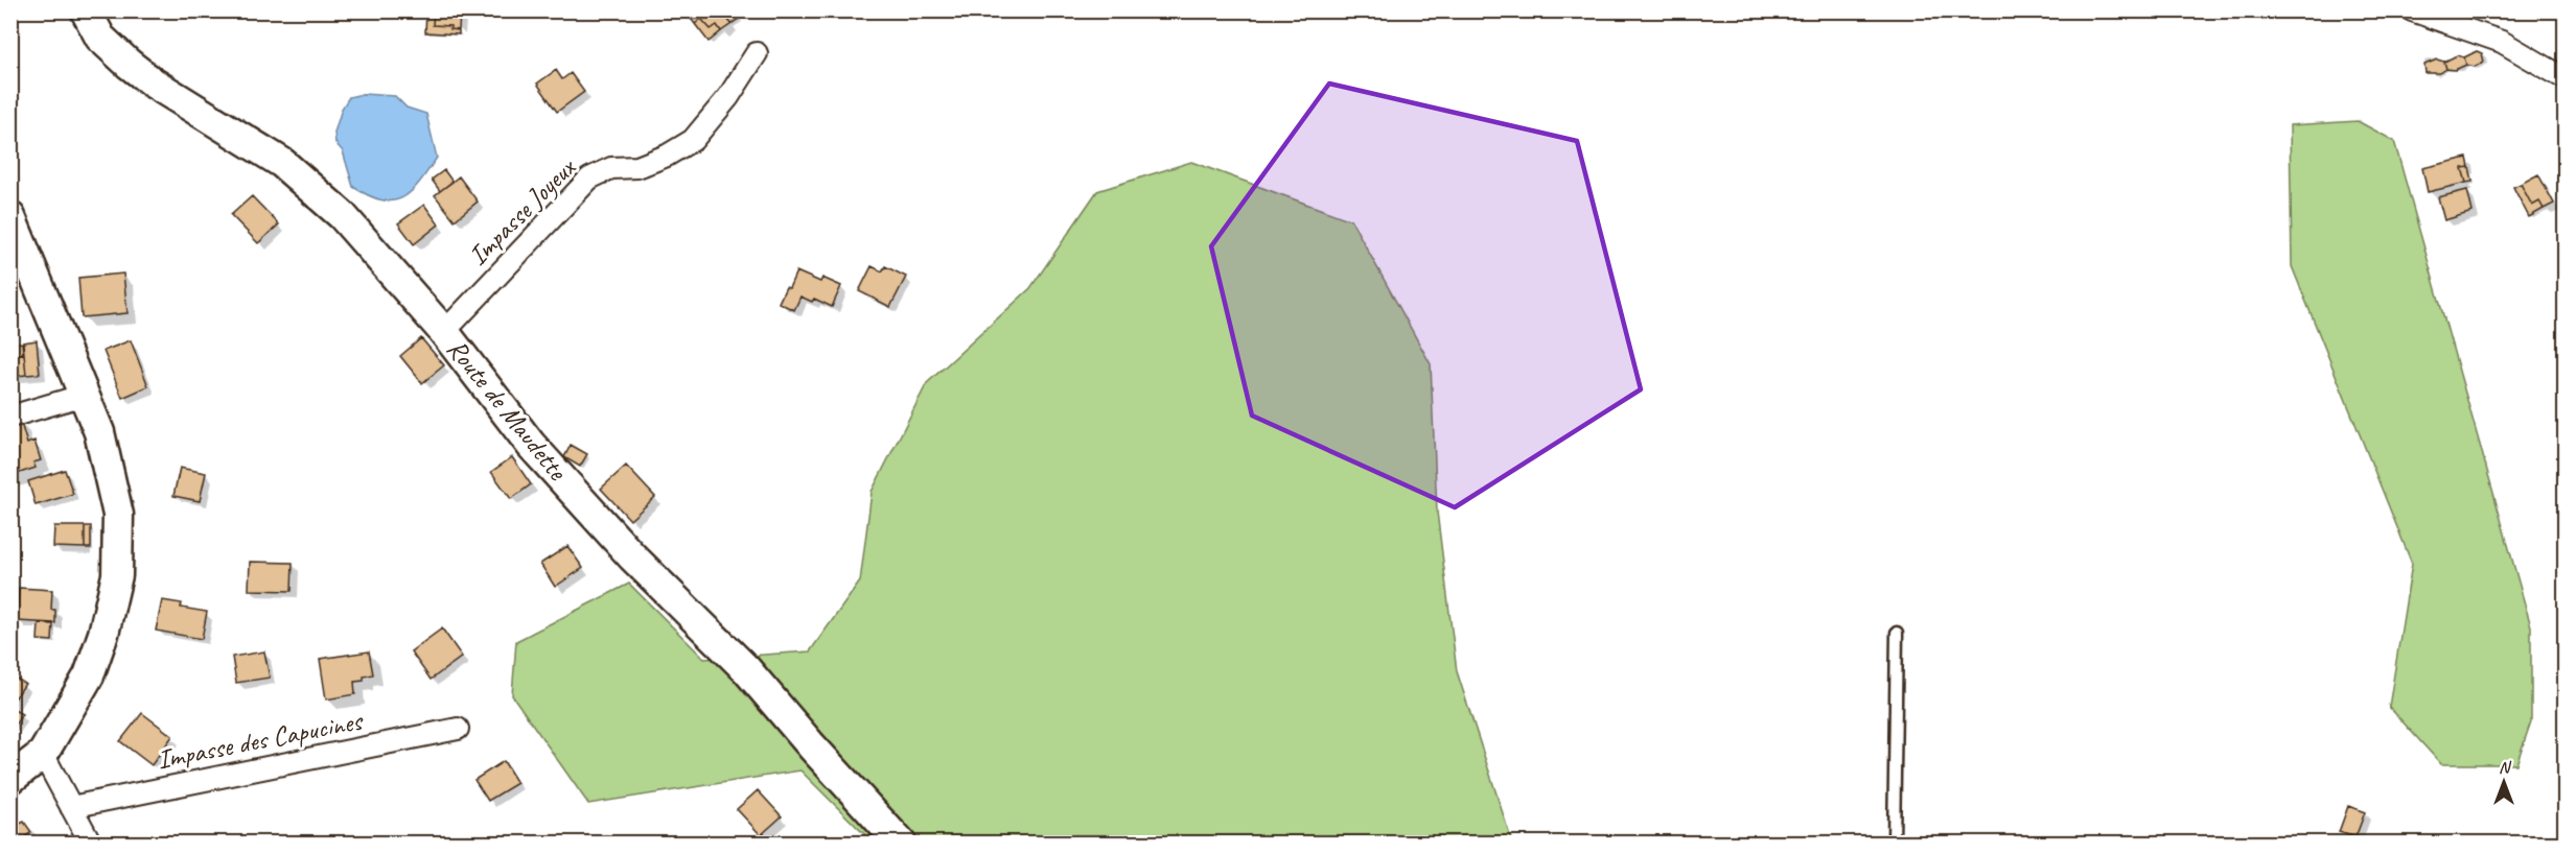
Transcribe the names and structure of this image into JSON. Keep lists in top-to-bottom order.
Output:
{
  "streets": {
    "street": ["Impasse Joyeux", "Route de Maudette", "Impasse des Capucines"]
  },
  "crossings": [
    ["Impasse Joyeux", "Route de Maudette"]
  ],
  "north": "top"
}
